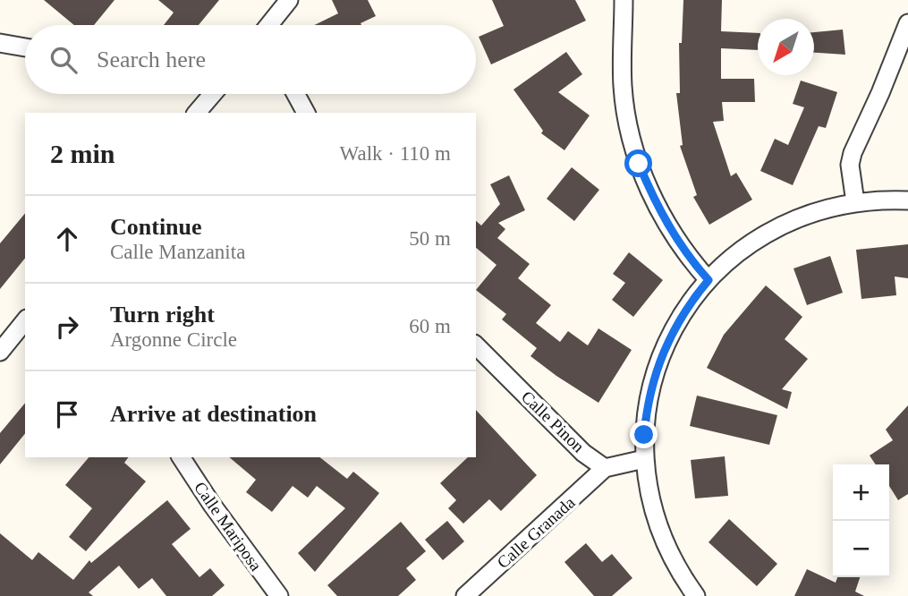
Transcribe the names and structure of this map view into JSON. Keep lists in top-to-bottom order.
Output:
{
  "streets": {
    "street": ["Calle Pinon", "Calle Mariposa", "Calle Granada"]
  },
  "crossings": [
    ["Calle Pinon", "Calle Granada"]
  ],
  "north": "bottom left",
  "page": {
    "search": "Search here",
    "heading": ["2 min", "Walk · 110 m"],
    "list": [
      ["Continue", "Calle Manzanita", "50 m"],
      ["Turn right", "Argonne Circle", "60 m"],
      "Arrive at destination"
    ],
    "map_buttons": ["+", "−"]
  }
}
